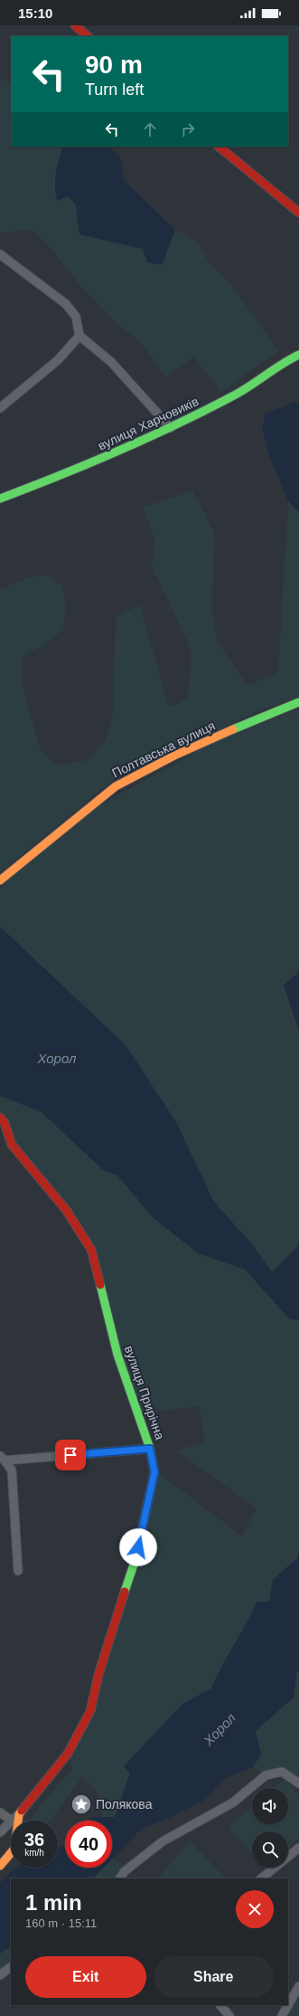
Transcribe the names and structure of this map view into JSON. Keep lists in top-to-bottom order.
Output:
{
  "streets": {
    "street": ["вулиця Харчовиків", "Полтавська вулиця", "вулиця Прирічна"]
  },
  "water": ["Хорол"],
  "places": {
    "place": ["Полякова"]
  },
  "page": {
    "status": "15:10",
    "turn": ["90 m", "Turn left"],
    "speed": "36 km/h",
    "limit": "40",
    "heading": ["1 min", "160 m · 15:11"],
    "buttons": ["Exit", "Share"]
  }
}
